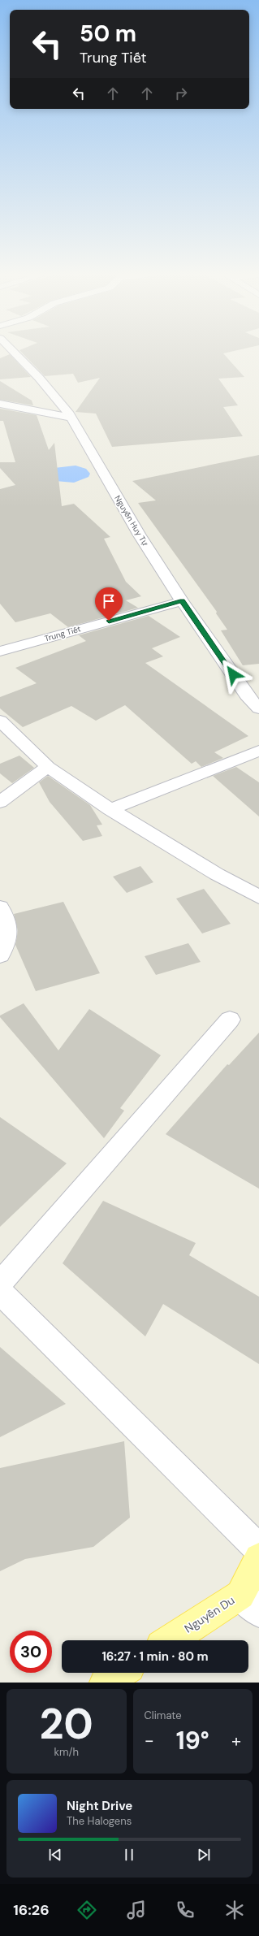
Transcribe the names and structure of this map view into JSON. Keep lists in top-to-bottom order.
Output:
{
  "streets": {
    "main road": ["Nguyễn Du"],
    "street": ["Nguyễn Huy Tự", "Trung Tiết"]
  },
  "crossings": [
    ["Nguyễn Huy Tự", "Trung Tiết"]
  ],
  "page": {
    "turn": ["50 m", "Trung Tiết"],
    "limit": "30",
    "trip": "16:27 · 1 min · 80 m",
    "tile": [
      ["20", "km/h"],
      "Climate"
    ],
    "heat": ["−", "19°", "+"],
    "song": ["Night Drive", "The Halogens"],
    "tabs": "16:26"
  }
}
